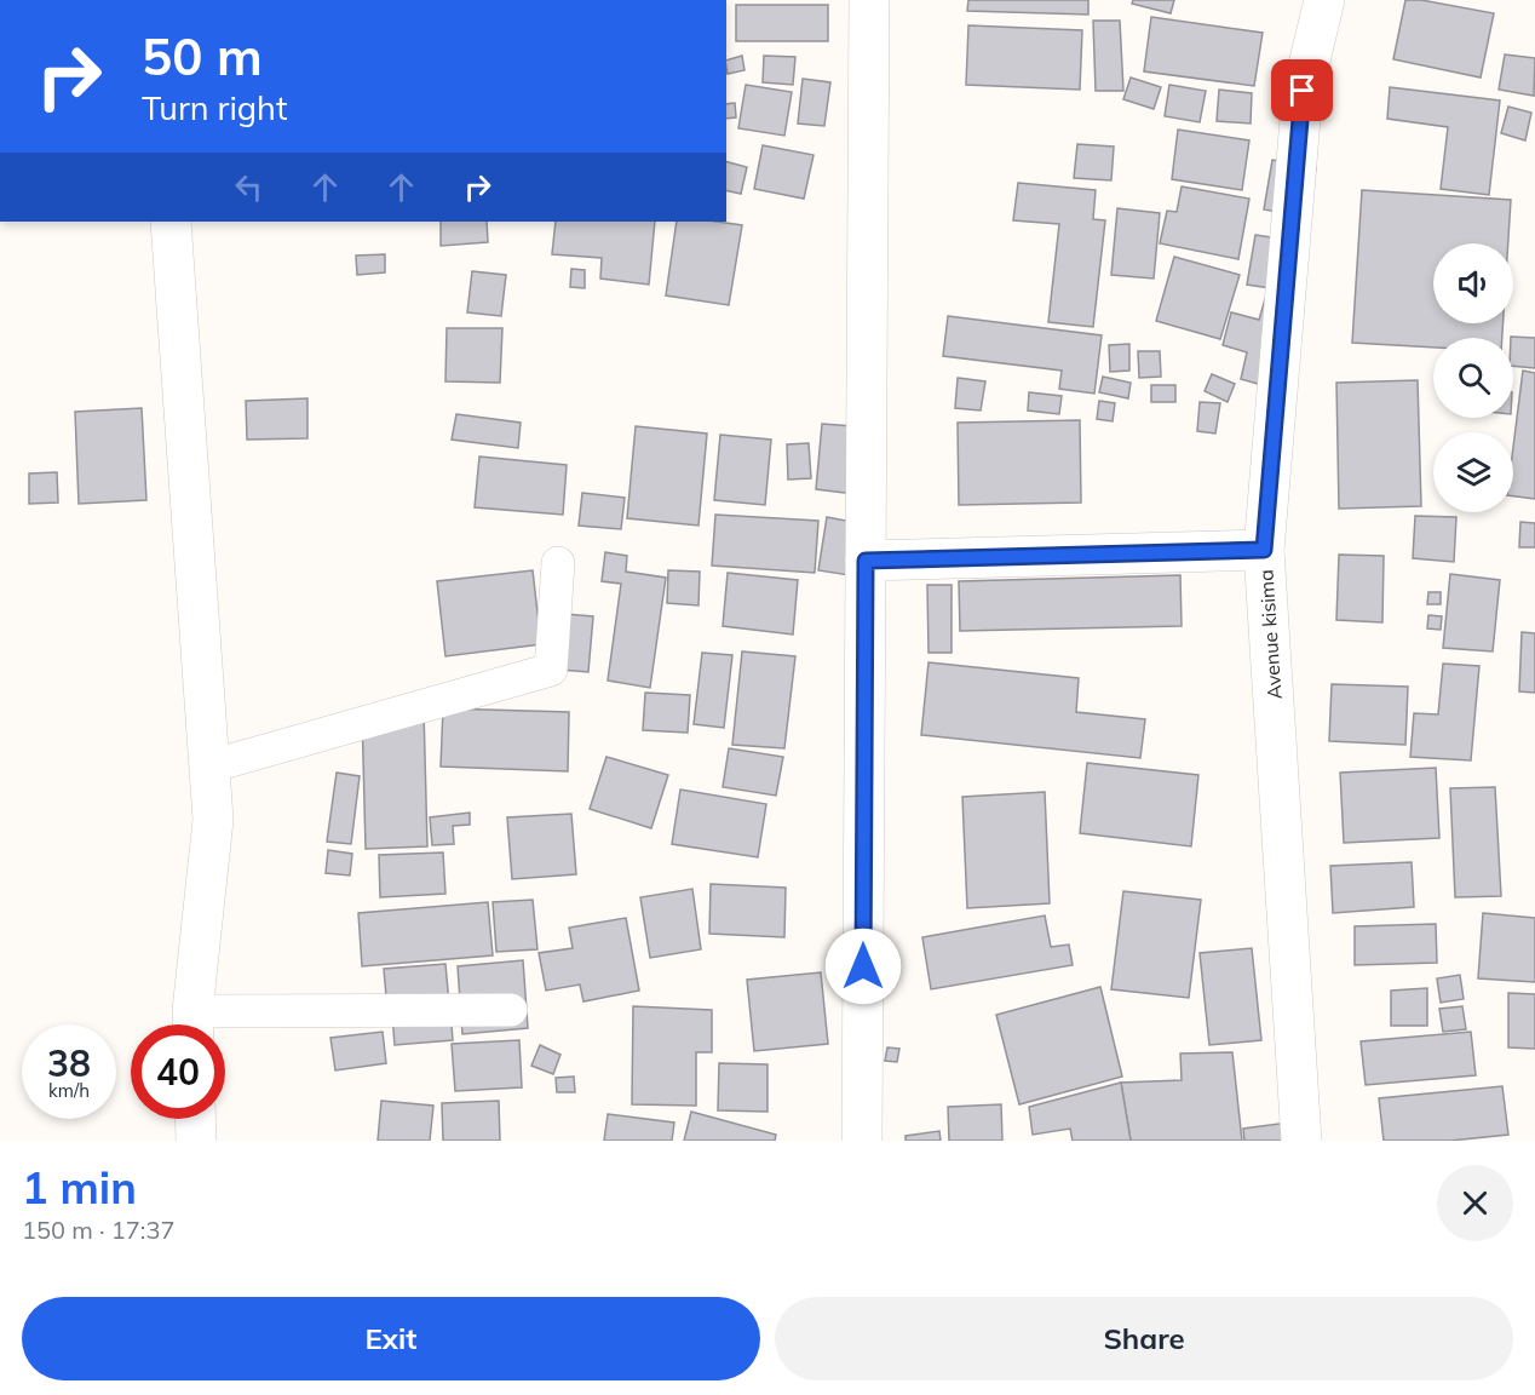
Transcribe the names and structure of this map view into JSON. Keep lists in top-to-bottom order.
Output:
{
  "streets": {
    "street": ["Avenue kisima"]
  },
  "page": {
    "turn": ["50 m", "Turn right"],
    "speed": "38 km/h",
    "limit": "40",
    "heading": ["1 min", "150 m · 17:37"],
    "buttons": ["Exit", "Share"]
  }
}
